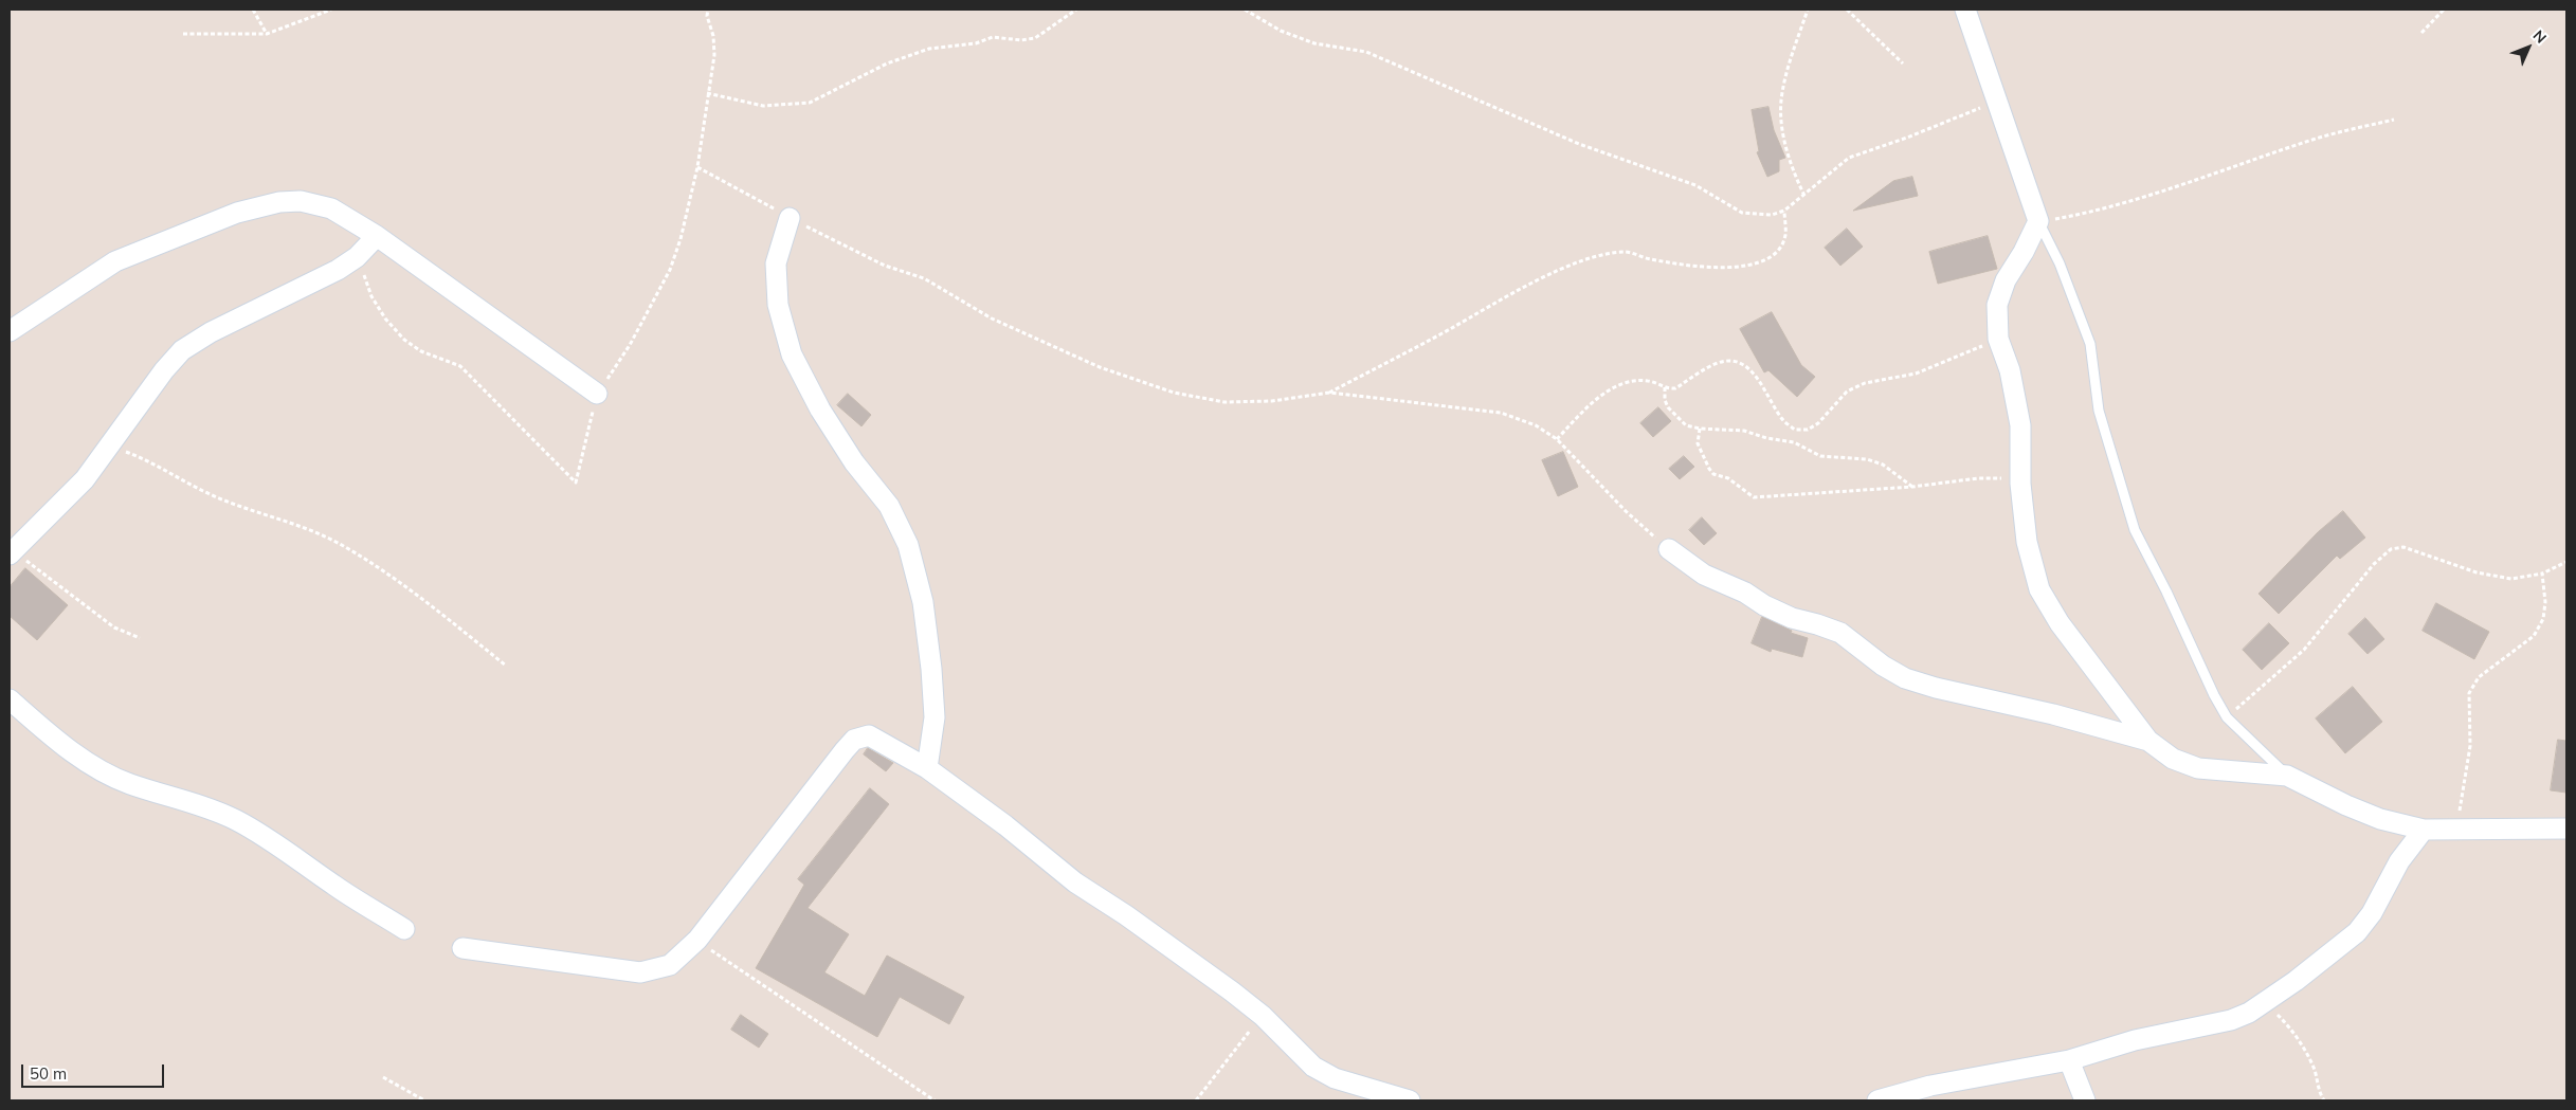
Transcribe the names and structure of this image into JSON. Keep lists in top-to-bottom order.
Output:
{
  "scale_bar": "50 m",
  "north": "top right"
}
